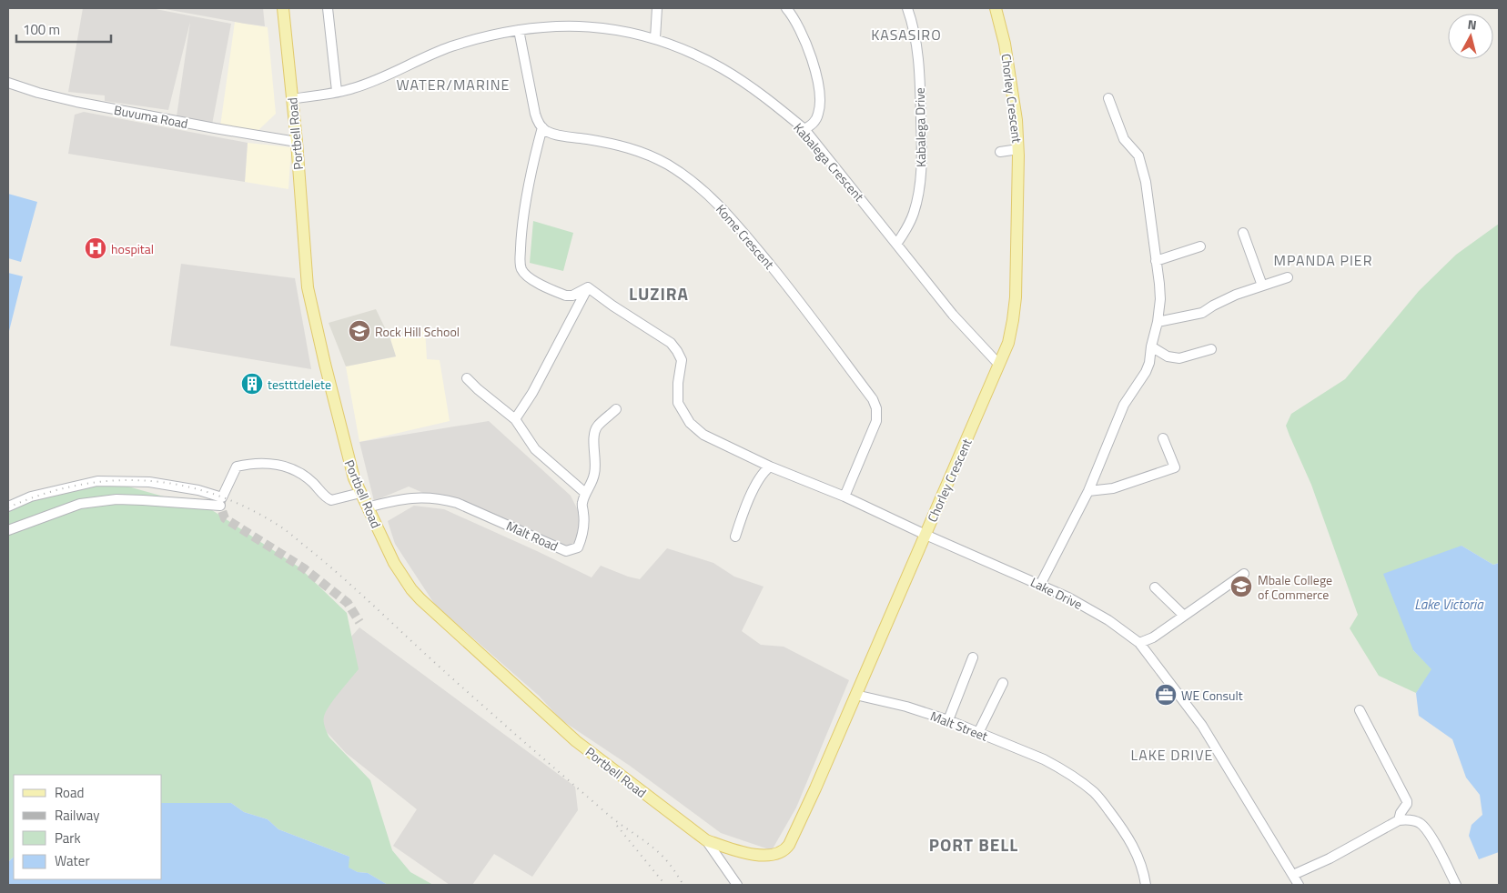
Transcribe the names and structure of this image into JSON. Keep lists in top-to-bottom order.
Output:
{
  "streets": {
    "main road": ["Chorley Crescent", "Portbell Road"],
    "street": [
      "Buvuma Road",
      "Kabalega Drive",
      "Kabalega Crescent",
      "Kome Crescent",
      "Malt Road",
      "Lake Drive",
      "Malt Street"
    ]
  },
  "crossings": [
    ["Chorley Crescent", "Portbell Road"],
    ["Chorley Crescent", "Kabalega Crescent"],
    ["Chorley Crescent", "Lake Drive"],
    ["Chorley Crescent", "Malt Street"],
    ["Buvuma Road", "Portbell Road"],
    ["Kabalega Drive", "Kabalega Crescent"],
    ["Portbell Road", "Kabalega Crescent"],
    ["Portbell Road", "Malt Road"],
    ["Kome Crescent", "Lake Drive"]
  ],
  "districts": [
    "KASASIRO",
    "WATER/MARINE",
    "MPANDA PIER",
    "LUZIRA",
    "LAKE DRIVE",
    "PORT BELL"
  ],
  "water": ["Lake Victoria"],
  "places": {
    "hospital": ["hospital"],
    "school or university": ["Rock Hill School", "Mbale College of Commerce"],
    "building": ["testttdelete"],
    "office": ["WE Consult"]
  },
  "legend": [
    "Road",
    "Railway",
    "Park",
    "Water"
  ],
  "scale_bar": "100 m",
  "north": "top"
}
